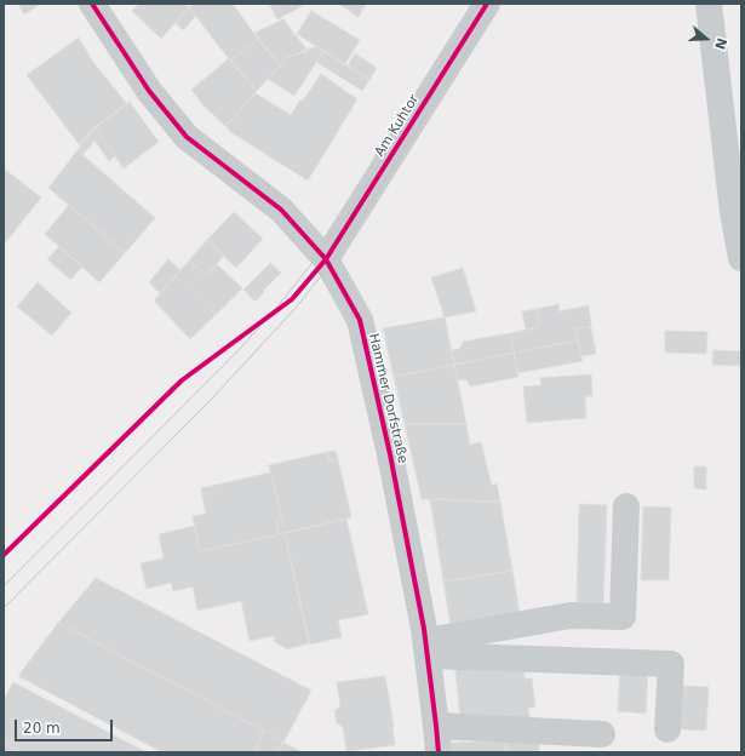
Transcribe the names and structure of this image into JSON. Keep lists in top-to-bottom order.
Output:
{
  "streets": {
    "street": ["Am Kuhtor", "Hammer Dorfstraße"]
  },
  "crossings": [
    ["Am Kuhtor", "Hammer Dorfstraße"]
  ],
  "scale_bar": "20 m",
  "north": "right"
}
